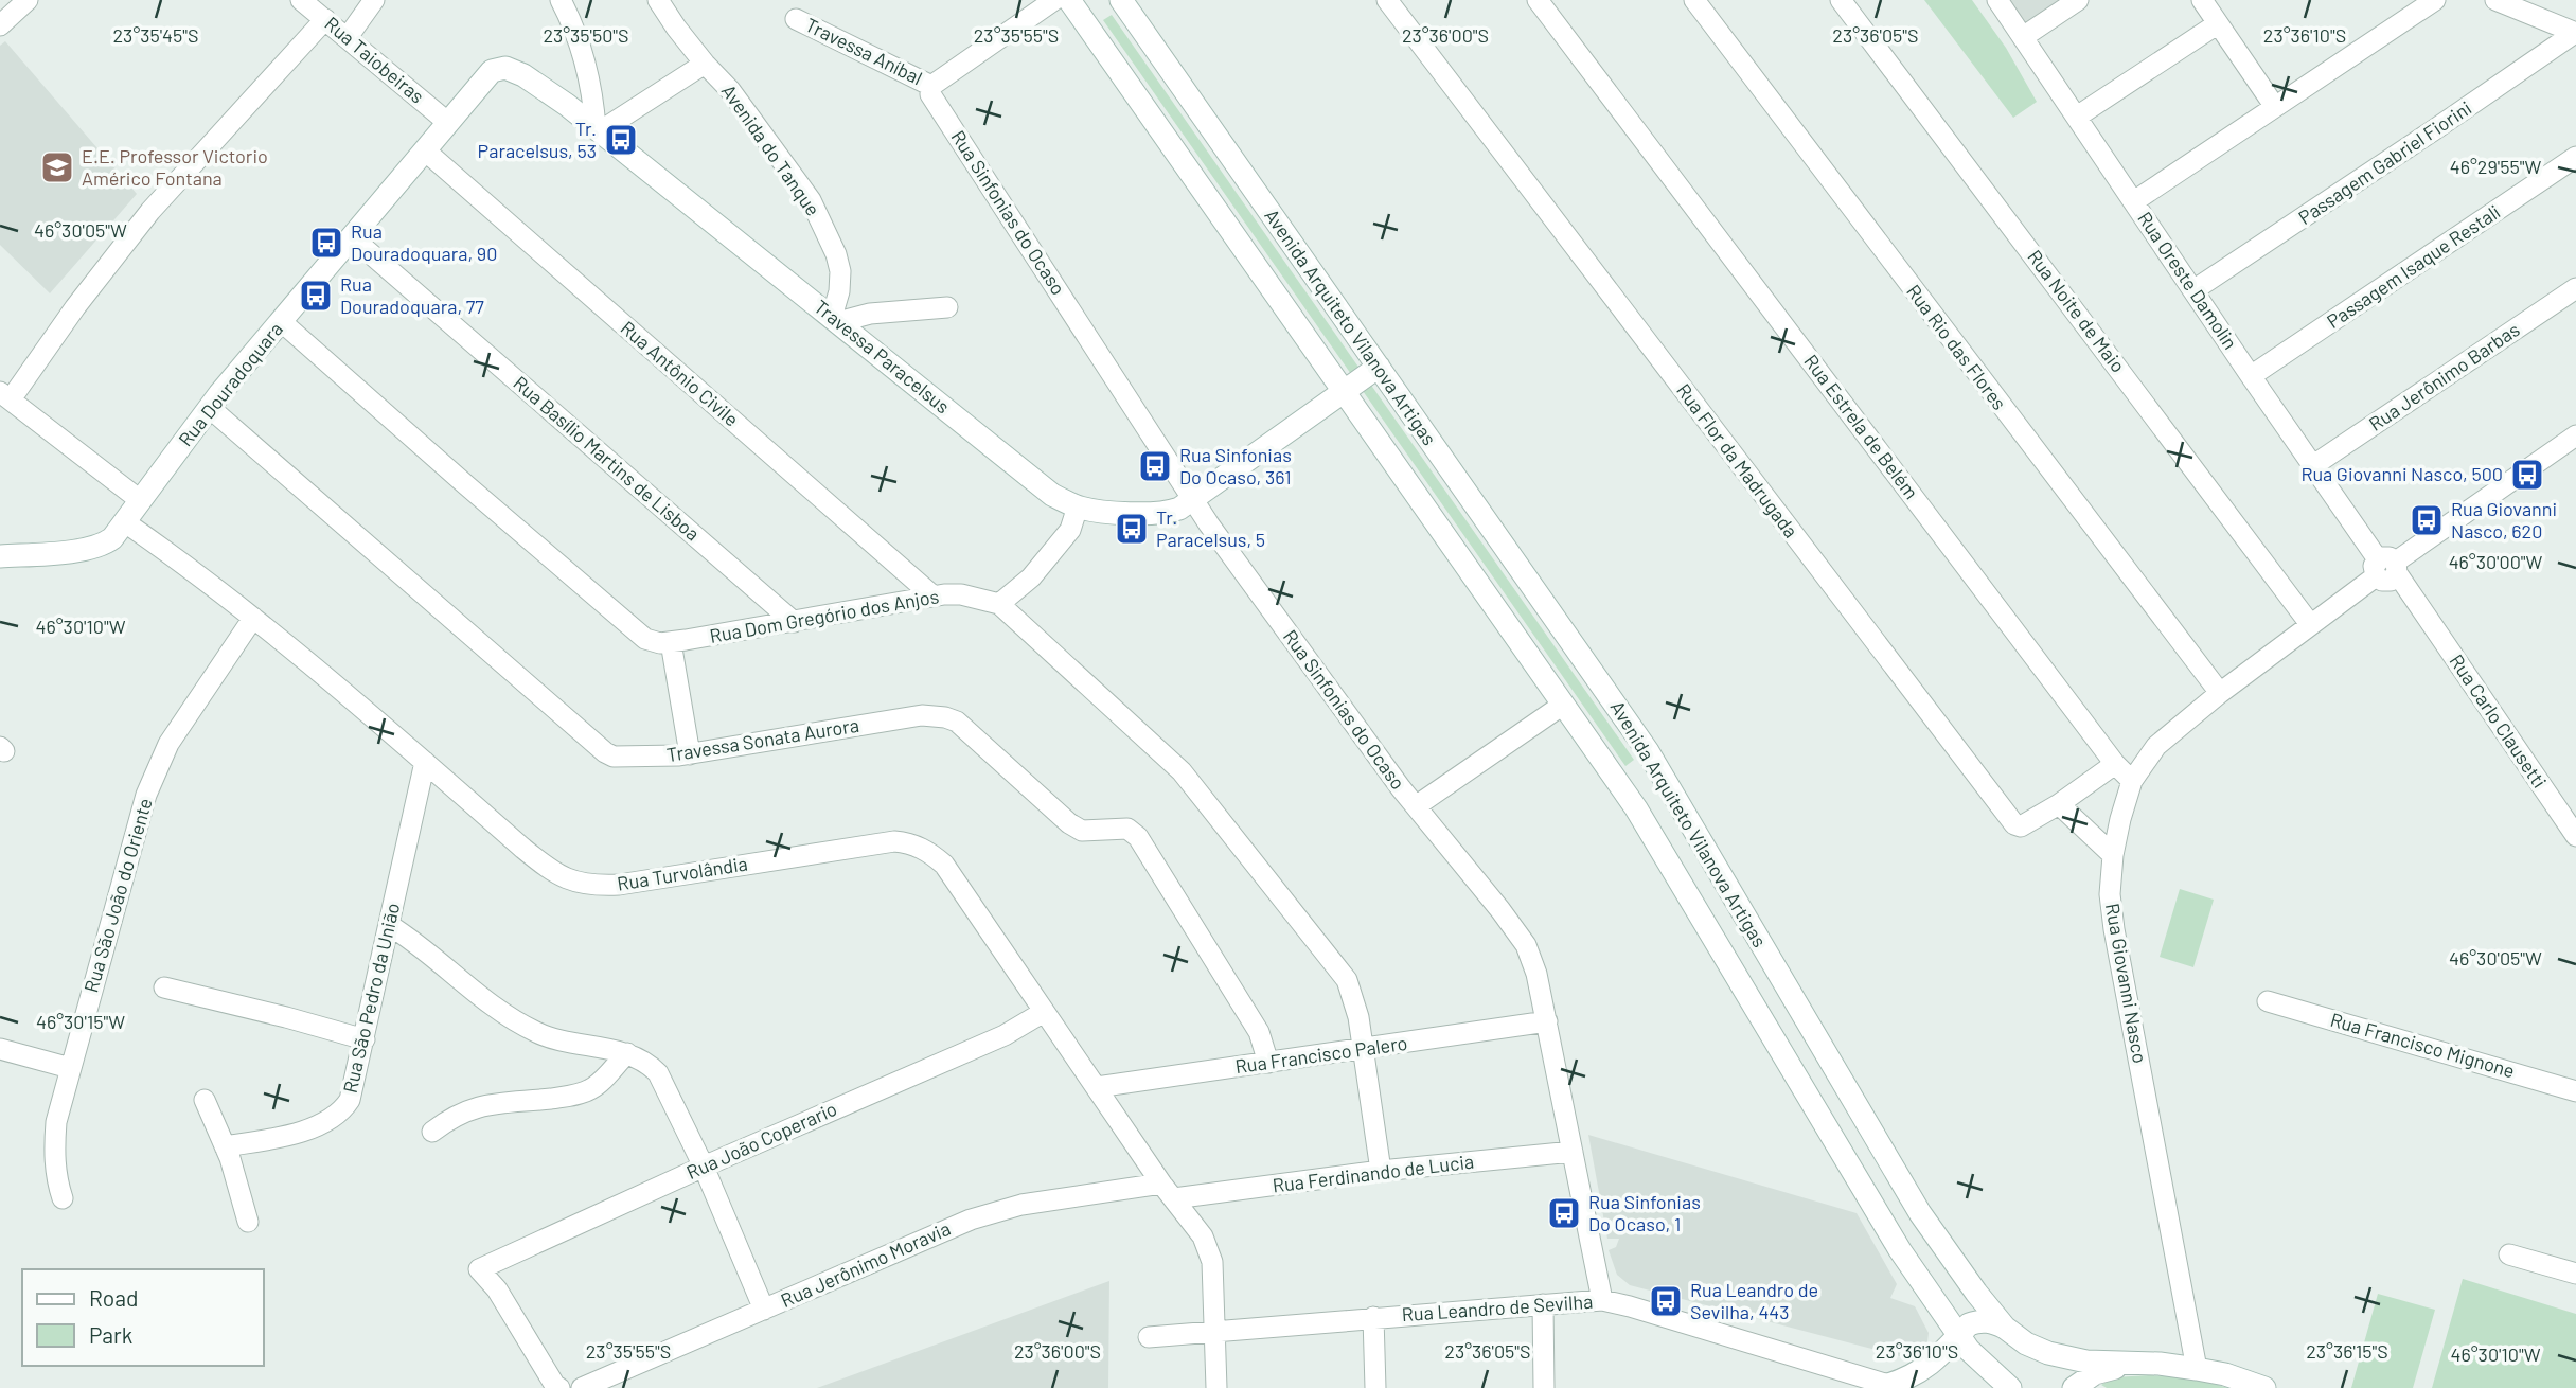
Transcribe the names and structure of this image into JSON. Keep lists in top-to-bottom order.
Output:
{
  "streets": {
    "main road": ["Avenida Arquiteto Vilanova Artigas", "Travessa Paracelsus", "Rua Douradoquara"],
    "street": [
      "Travessa Aníbal",
      "Rua Taiobeiras",
      "Avenida do Tanque",
      "Passagem Gabriel Fiorini",
      "Rua Sinfonias do Ocaso",
      "Passagem Isaque Restali",
      "Rua Oreste Damolin",
      "Rua Noite de Maio",
      "Rua Rio das Flores",
      "Rua Antônio Civile",
      "Rua Jerônimo Barbas",
      "Rua Estrela de Belém",
      "Rua Basílio Martins de Lisboa",
      "Rua Flor da Madrugada",
      "Rua Dom Gregório dos Anjos",
      "Rua Carlo Clausetti",
      "Travessa Sonata Aurora",
      "Rua Turvolândia",
      "Rua São João do Oriente",
      "Rua Giovanni Nasco",
      "Rua São Pedro da União",
      "Rua Francisco Mignone",
      "Rua Francisco Palero",
      "Rua João Coperario",
      "Rua Ferdinando de Lucia",
      "Rua Jerônimo Moravia",
      "Rua Leandro de Sevilha"
    ]
  },
  "crossings": [
    ["Travessa Aníbal", "Rua Sinfonias do Ocaso"],
    ["Rua Taiobeiras", "Rua Douradoquara"],
    ["Avenida do Tanque", "Travessa Paracelsus"],
    ["Passagem Gabriel Fiorini", "Rua Oreste Damolin"],
    ["Rua Sinfonias do Ocaso", "Travessa Paracelsus"],
    ["Rua Sinfonias do Ocaso", "Rua Francisco Palero"],
    ["Rua Sinfonias do Ocaso", "Rua Ferdinando de Lucia"],
    ["Rua Sinfonias do Ocaso", "Rua Leandro de Sevilha"],
    ["Passagem Isaque Restali", "Rua Oreste Damolin"],
    ["Rua Oreste Damolin", "Rua Jerônimo Barbas"],
    ["Rua Oreste Damolin", "Rua Carlo Clausetti"],
    ["Rua Oreste Damolin", "Rua Giovanni Nasco"],
    ["Rua Noite de Maio", "Rua Giovanni Nasco"],
    ["Avenida Arquiteto Vilanova Artigas", "Travessa Paracelsus"],
    ["Avenida Arquiteto Vilanova Artigas", "Rua Giovanni Nasco"],
    ["Rua Rio das Flores", "Rua Giovanni Nasco"],
    ["Travessa Paracelsus", "Rua Douradoquara"],
    ["Rua Antônio Civile", "Rua Douradoquara"],
    ["Rua Antônio Civile", "Rua Dom Gregório dos Anjos"],
    ["Rua Douradoquara", "Rua Basílio Martins de Lisboa"],
    ["Rua Douradoquara", "Rua Dom Gregório dos Anjos"],
    ["Rua Douradoquara", "Travessa Sonata Aurora"],
    ["Rua Douradoquara", "Rua Turvolândia"],
    ["Rua Estrela de Belém", "Rua Flor da Madrugada"],
    ["Rua Estrela de Belém", "Rua Giovanni Nasco"],
    ["Rua Basílio Martins de Lisboa", "Rua Dom Gregório dos Anjos"],
    ["Rua Dom Gregório dos Anjos", "Rua Francisco Palero"],
    ["Rua Dom Gregório dos Anjos", "Rua Ferdinando de Lucia"],
    ["Rua Carlo Clausetti", "Rua Giovanni Nasco"],
    ["Travessa Sonata Aurora", "Rua Francisco Palero"],
    ["Rua Turvolândia", "Rua São João do Oriente"],
    ["Rua Turvolândia", "Rua São Pedro da União"],
    ["Rua Turvolândia", "Rua Francisco Palero"],
    ["Rua Turvolândia", "Rua João Coperario"],
    ["Rua Turvolândia", "Rua Ferdinando de Lucia"],
    ["Rua Turvolândia", "Rua Jerônimo Moravia"],
    ["Rua Turvolândia", "Rua Leandro de Sevilha"],
    ["Rua Ferdinando de Lucia", "Rua Jerônimo Moravia"]
  ],
  "places": {
    "bus stop": [
      "Tr. Paracelsus, 53",
      "Rua Douradoquara, 90",
      "Rua Douradoquara, 77",
      "Rua Sinfonias Do Ocaso, 361",
      "Rua Giovanni Nasco, 500",
      "Rua Giovanni Nasco, 620",
      "Tr. Paracelsus, 5",
      "Rua Sinfonias Do Ocaso, 1",
      "Rua Leandro de Sevilha, 443"
    ],
    "school or university": ["E.E. Professor Victorio Américo Fontana"]
  },
  "legend": ["Road", "Park"],
  "coordinates": [
    "23°35'45\"S",
    "23°35'50\"S",
    "23°35'55\"S",
    "23°36'00\"S",
    "23°36'05\"S",
    "23°36'10\"S",
    "46°29'55\"W",
    "46°30'05\"W",
    "46°30'00\"W",
    "46°30'10\"W",
    "46°30'15\"W",
    "23°36'15\"S"
  ]
}
